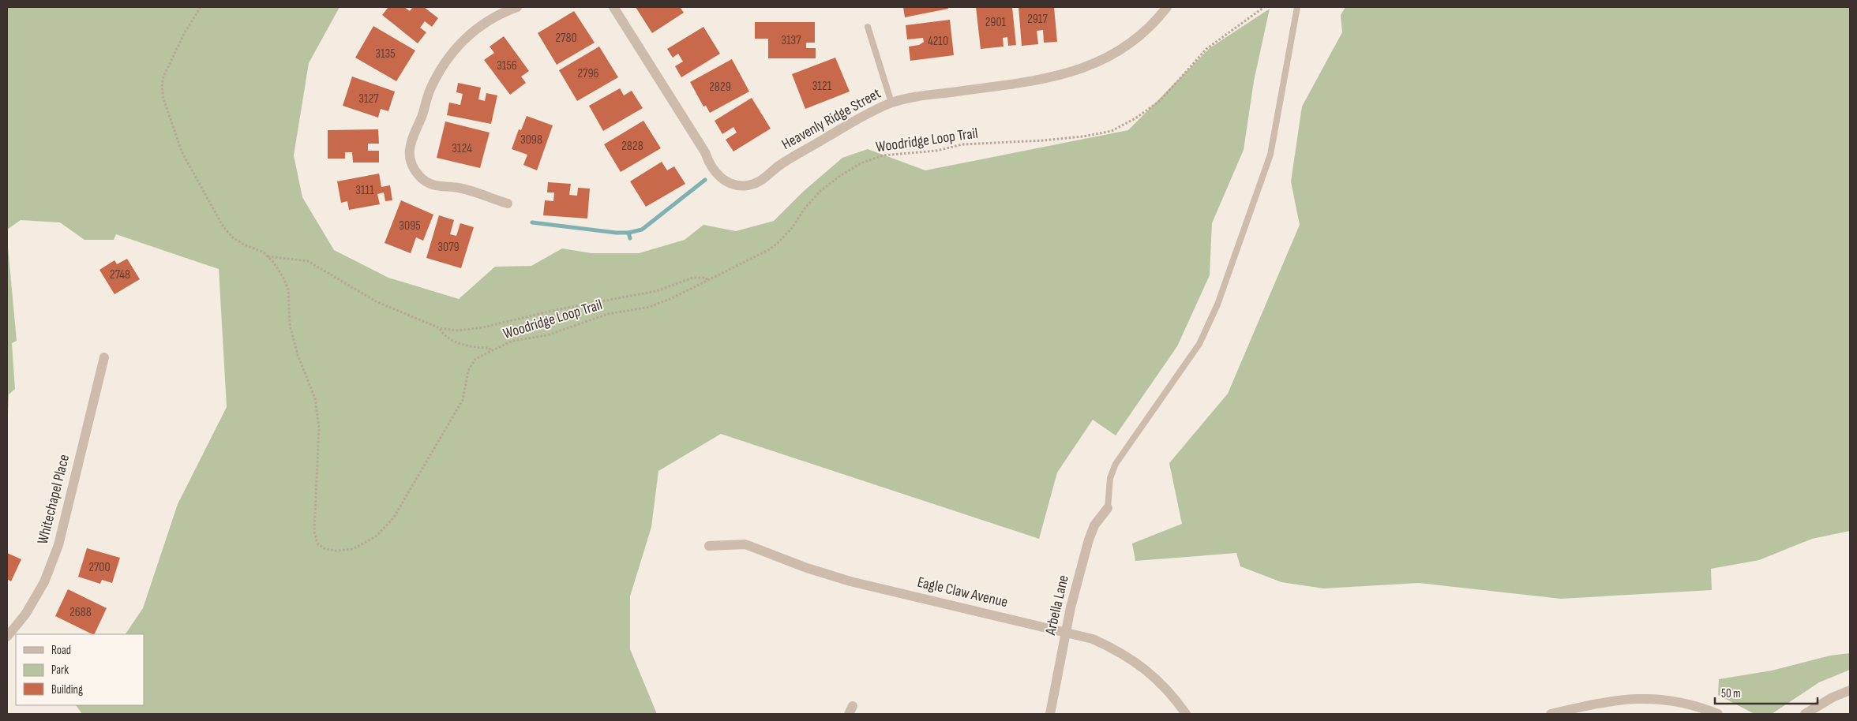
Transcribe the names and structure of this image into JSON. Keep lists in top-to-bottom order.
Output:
{
  "streets": {
    "street": [
      "Heavenly Ridge Street",
      "Whitechapel Place",
      "Eagle Claw Avenue",
      "Arbella Lane"
    ],
    "path": ["Woodridge Loop Trail"]
  },
  "crossings": [
    ["Eagle Claw Avenue", "Arbella Lane"]
  ],
  "house_numbers": [
    "2917",
    "2901",
    "2780",
    "3137",
    "4210",
    "3135",
    "3156",
    "2796",
    "3121",
    "2829",
    "3127",
    "3098",
    "2828",
    "3124",
    "3111",
    "3095",
    "3079",
    "2748",
    "2700",
    "2688"
  ],
  "legend": ["Road", "Park", "Building"],
  "scale_bar": "50 m"
}
